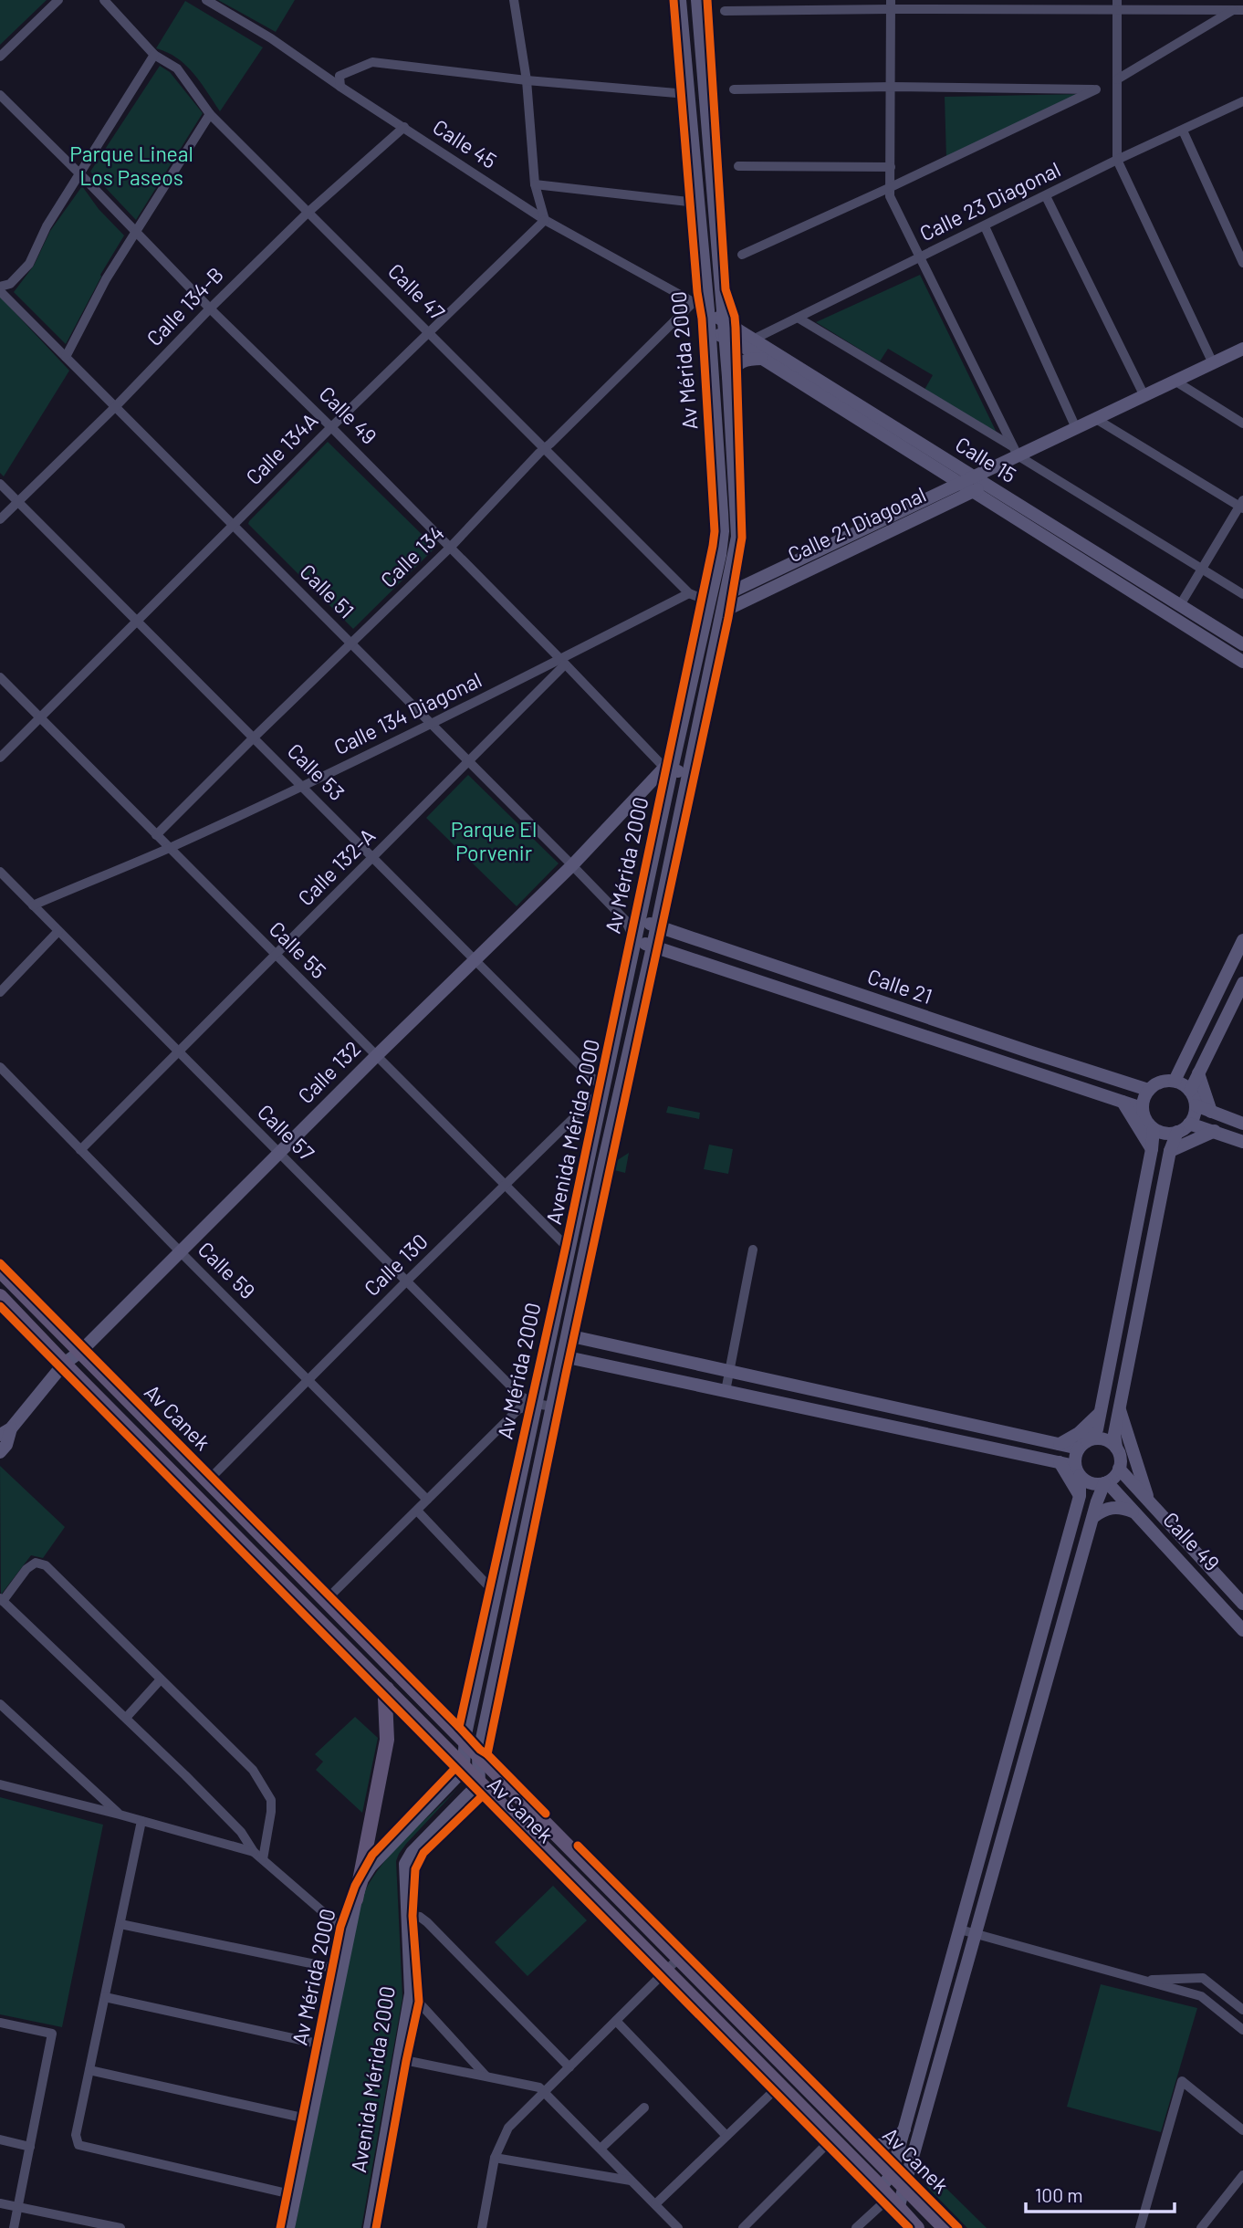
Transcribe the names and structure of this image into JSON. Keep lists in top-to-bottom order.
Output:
{
  "streets": {
    "street": [
      "Calle 45",
      "Calle 23 Diagonal",
      "Calle 47",
      "Calle 134-B",
      "Calle 49",
      "Calle 134A",
      "Calle 15",
      "Calle 21 Diagonal",
      "Calle 134",
      "Calle 51",
      "Calle 134 Diagonal",
      "Calle 53",
      "Calle 132-A",
      "Calle 55",
      "Calle 21",
      "Calle 132",
      "Avenida Mérida 2000",
      "Calle 57",
      "Calle 130",
      "Calle 59"
    ],
    "cycle path": ["Av Mérida 2000", "Av Canek"]
  },
  "crossings": [
    ["Calle 45", "Calle 134-B"],
    ["Calle 45", "Calle 134A"],
    ["Calle 45", "Calle 15"],
    ["Calle 45", "Calle 134"],
    ["Calle 45", "Avenida Mérida 2000"],
    ["Calle 23 Diagonal", "Calle 15"],
    ["Calle 47", "Calle 134-B"],
    ["Calle 47", "Calle 134A"],
    ["Calle 47", "Calle 134"],
    ["Calle 47", "Calle 134 Diagonal"],
    ["Calle 47", "Avenida Mérida 2000"],
    ["Calle 134-B", "Calle 49"],
    ["Calle 134-B", "Calle 51"],
    ["Calle 134-B", "Calle 53"],
    ["Calle 49", "Calle 134A"],
    ["Calle 49", "Calle 134"],
    ["Calle 49", "Calle 134 Diagonal"],
    ["Calle 49", "Calle 132-A"],
    ["Calle 49", "Calle 132"],
    ["Calle 49", "Avenida Mérida 2000"],
    ["Calle 134A", "Calle 51"],
    ["Calle 134A", "Calle 53"],
    ["Calle 134A", "Calle 55"],
    ["Calle 15", "Calle 21 Diagonal"],
    ["Calle 15", "Avenida Mérida 2000"],
    ["Calle 21 Diagonal", "Avenida Mérida 2000"],
    ["Calle 134", "Calle 51"],
    ["Calle 134", "Calle 53"],
    ["Calle 134", "Calle 55"],
    ["Calle 51", "Calle 134 Diagonal"],
    ["Calle 51", "Calle 132-A"],
    ["Calle 51", "Calle 21"],
    ["Calle 51", "Calle 132"],
    ["Calle 51", "Avenida Mérida 2000"],
    ["Calle 134 Diagonal", "Calle 53"],
    ["Calle 134 Diagonal", "Calle 132-A"],
    ["Calle 134 Diagonal", "Calle 55"],
    ["Calle 134 Diagonal", "Calle 57"],
    ["Calle 53", "Calle 132-A"],
    ["Calle 53", "Calle 132"],
    ["Calle 53", "Avenida Mérida 2000"],
    ["Calle 53", "Calle 130"],
    ["Calle 132-A", "Calle 55"],
    ["Calle 132-A", "Calle 57"],
    ["Calle 132-A", "Calle 59"],
    ["Calle 55", "Calle 132"],
    ["Calle 55", "Avenida Mérida 2000"],
    ["Calle 55", "Calle 130"],
    ["Calle 21", "Avenida Mérida 2000"],
    ["Calle 132", "Avenida Mérida 2000"],
    ["Calle 132", "Calle 57"],
    ["Calle 132", "Calle 59"],
    ["Avenida Mérida 2000", "Calle 57"],
    ["Avenida Mérida 2000", "Calle 130"],
    ["Calle 57", "Calle 130"],
    ["Calle 130", "Calle 59"]
  ],
  "parks": ["Parque Lineal Los Paseos", "Parque El Porvenir"],
  "scale_bar": "100 m"
}
